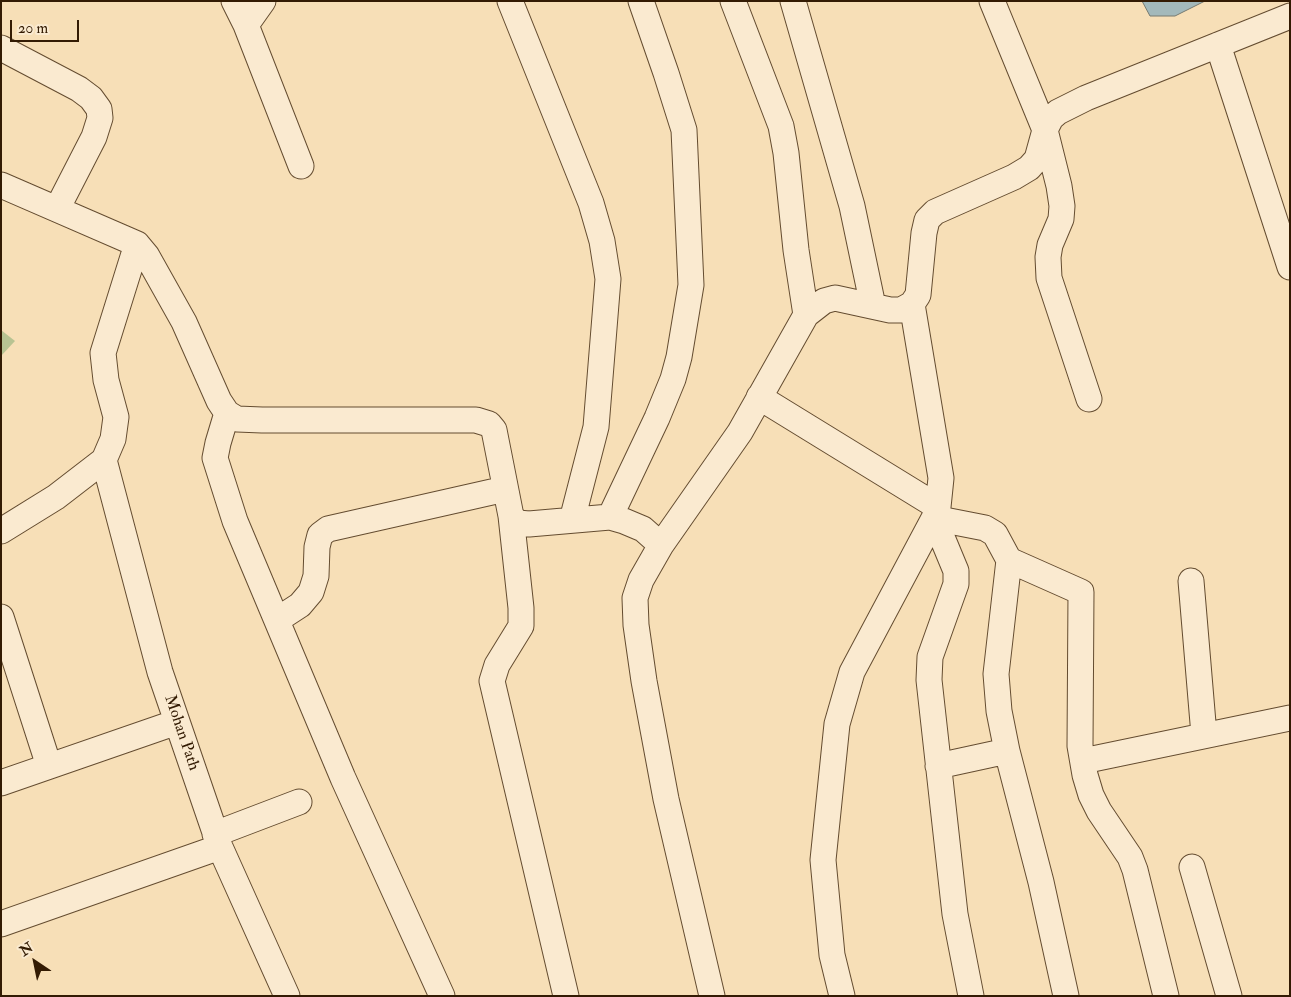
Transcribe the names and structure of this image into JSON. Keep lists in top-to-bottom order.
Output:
{
  "streets": {
    "street": ["Mohan Path"]
  },
  "scale_bar": "20 m",
  "north": "top left"
}
